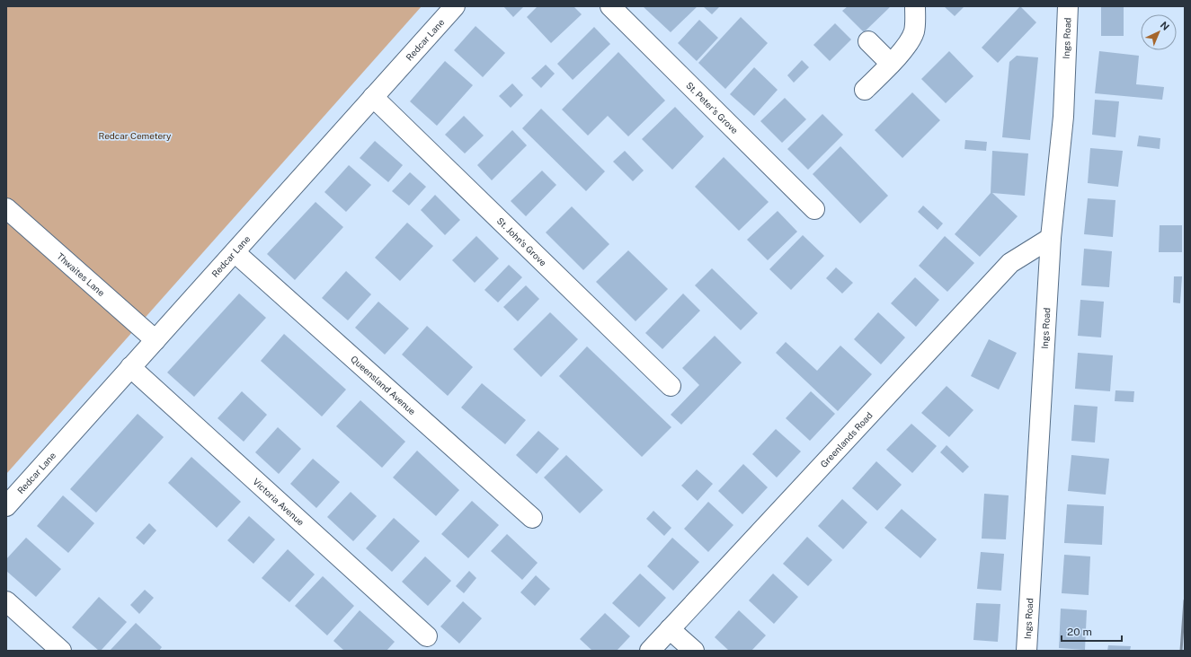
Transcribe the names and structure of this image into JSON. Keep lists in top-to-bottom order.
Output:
{
  "streets": {
    "street": [
      "Ings Road",
      "Redcar Lane",
      "St. Peter's Grove",
      "St. John's Grove",
      "Thwaites Lane",
      "Queensland Avenue",
      "Greenlands Road",
      "Victoria Avenue"
    ]
  },
  "crossings": [
    ["Ings Road", "Greenlands Road"],
    ["Redcar Lane", "St. John's Grove"],
    ["Redcar Lane", "Thwaites Lane"],
    ["Redcar Lane", "Queensland Avenue"],
    ["Redcar Lane", "Victoria Avenue"]
  ],
  "parks": ["Redcar Cemetery"],
  "scale_bar": "20 m",
  "north": "top right"
}
